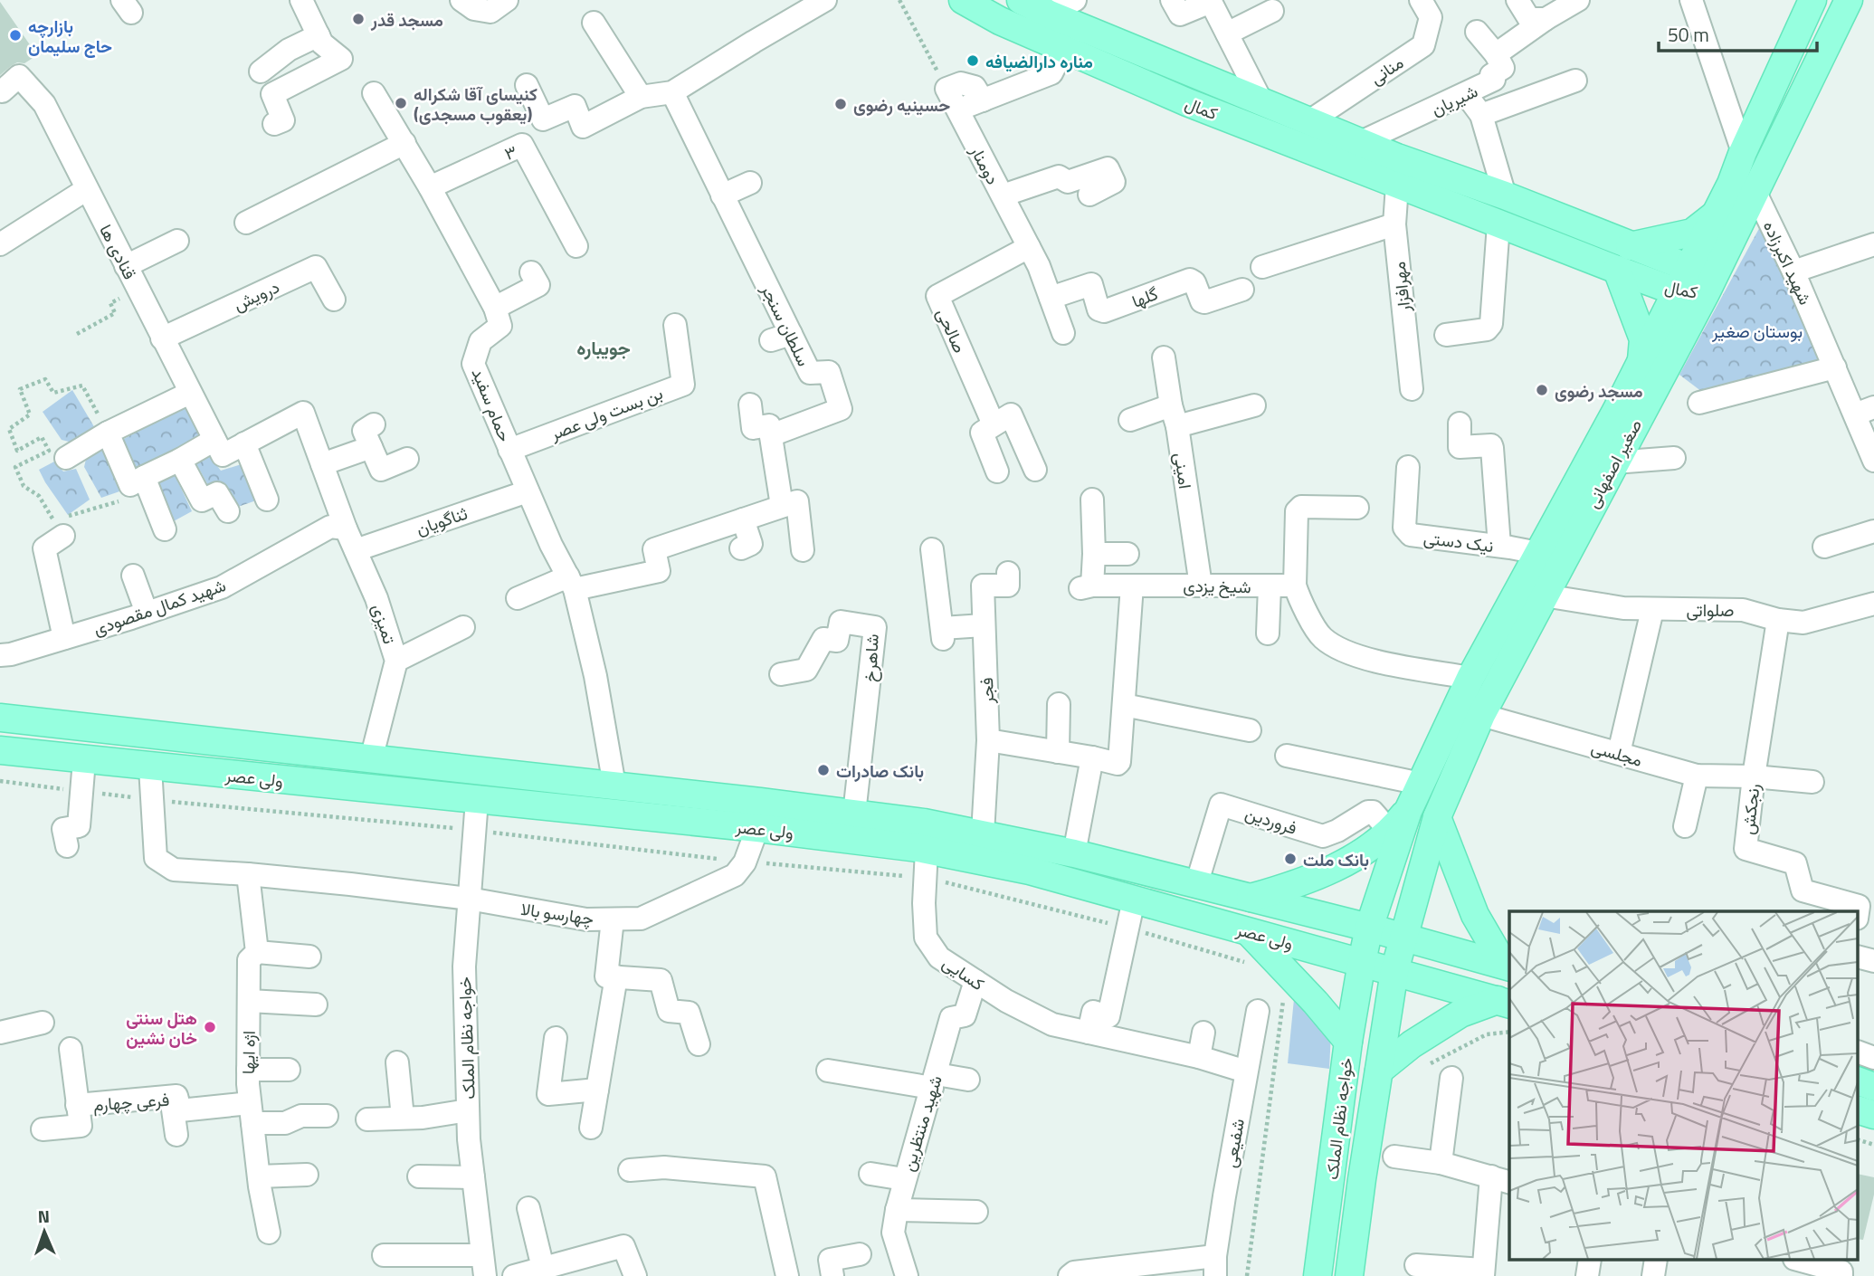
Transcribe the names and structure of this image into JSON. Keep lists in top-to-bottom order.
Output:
{
  "streets": {
    "main road": [
      "کمال",
      "صغیر اصفهانی",
      "ولی عصر",
      "خواجه نظام الملک"
    ],
    "street": [
      "منانی",
      "شیریان",
      "۳",
      "دومنار",
      "قنادی ها",
      "شهید اکبرزاده",
      "مهرافزار",
      "درویش",
      "گلها",
      "سلطان سنجر",
      "صالحی",
      "حمام سفید",
      "بن بست ولی عصر",
      "امینی",
      "ثناگویان",
      "نیک دستی",
      "شیخ یزدی",
      "شهید کمال مقصودی",
      "صلواتی",
      "تمیزی",
      "شاهرخ",
      "فجر",
      "مجلسی",
      "رنجکش",
      "فروردین",
      "چهارسو بالا",
      "کسایی",
      "اژه ایها",
      "فرعی چهارم",
      "شهید منتظرین",
      "شفیعی"
    ]
  },
  "crossings": [
    ["منانی", "کمال"],
    ["شیریان", "کمال"],
    ["کمال", "مهرافزار"],
    ["کمال", "صغیر اصفهانی"],
    ["دومنار", "گلها"],
    ["دومنار", "صالحی"],
    ["قنادی ها", "درویش"],
    ["شهید اکبرزاده", "صغیر اصفهانی"],
    ["حمام سفید", "بن بست ولی عصر"],
    ["حمام سفید", "ثناگویان"],
    ["حمام سفید", "ولی عصر"],
    ["صغیر اصفهانی", "نیک دستی"],
    ["صغیر اصفهانی", "صلواتی"],
    ["صغیر اصفهانی", "مجلسی"],
    ["صغیر اصفهانی", "ولی عصر"],
    ["صغیر اصفهانی", "خواجه نظام الملک"],
    ["امینی", "شیخ یزدی"],
    ["ثناگویان", "تمیزی"],
    ["شهید کمال مقصودی", "تمیزی"],
    ["صلواتی", "رنجکش"],
    ["تمیزی", "ولی عصر"],
    ["شاهرخ", "ولی عصر"],
    ["فجر", "ولی عصر"],
    ["مجلسی", "رنجکش"],
    ["ولی عصر", "فروردین"],
    ["ولی عصر", "کسایی"],
    ["ولی عصر", "خواجه نظام الملک"],
    ["چهارسو بالا", "خواجه نظام الملک"],
    ["کسایی", "شهید منتظرین"],
    ["کسایی", "شفیعی"],
    ["اژه ایها", "فرعی چهارم"]
  ],
  "districts": ["جویباره"],
  "parks": ["بوستان صغیر"],
  "places": [
    "مسجد قدر",
    "بازارچه حاج سلیمان",
    "مناره دارالضیافه",
    "کنیسای آقا شکراله (یعقوب مسجدی)",
    "حسینیه رضوی",
    "مسجد رضوی",
    "بانک صادرات",
    "بانک ملت",
    "هتل سنتی خان نشین"
  ],
  "scale_bar": "50 m",
  "north": "top"
}
